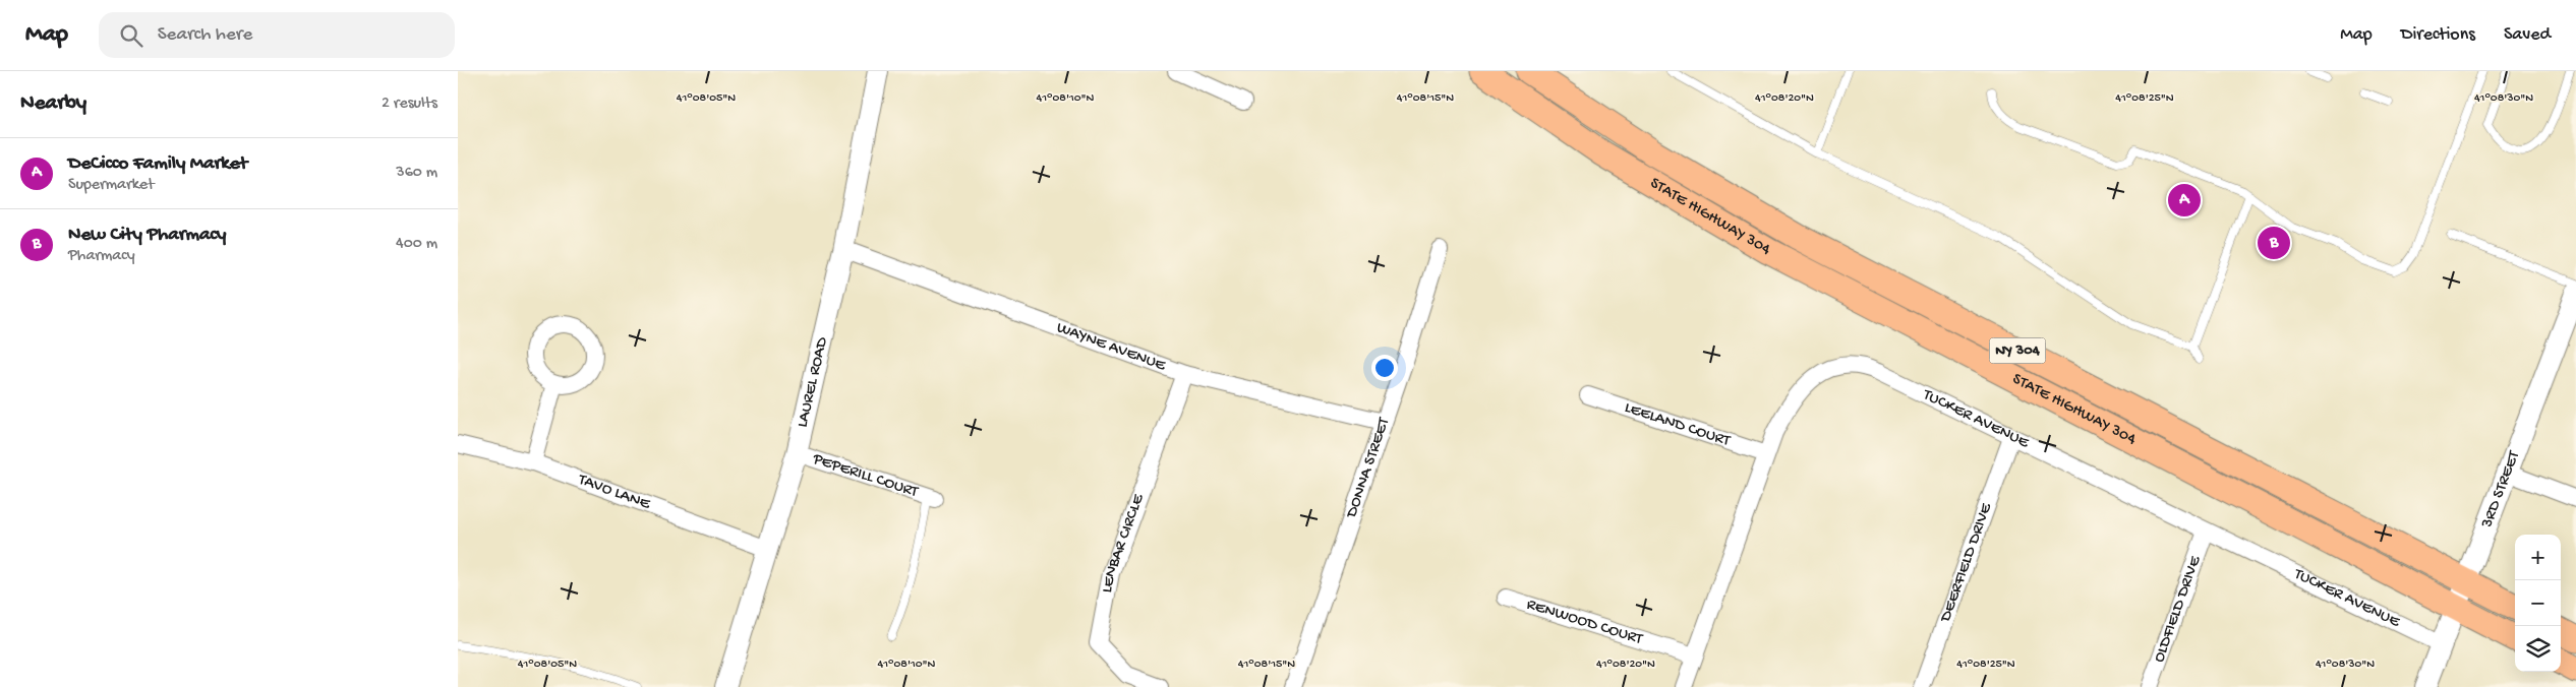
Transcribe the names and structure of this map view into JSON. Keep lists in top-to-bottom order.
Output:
{
  "streets": {
    "main road": ["STATE HIGHWAY 304", "NY 304"],
    "street": [
      "WAYNE AVENUE",
      "LAUREL ROAD",
      "TUCKER AVENUE",
      "LEELAND COURT",
      "DONNA STREET",
      "PEPERILL COURT",
      "3RD STREET",
      "TAVO LANE",
      "LENBAR CIRCLE",
      "DEERFIELD DRIVE",
      "OLDFIELD DRIVE",
      "RENWOOD COURT"
    ]
  },
  "crossings": [
    ["STATE HIGHWAY 304", "3RD STREET"],
    ["WAYNE AVENUE", "LAUREL ROAD"],
    ["WAYNE AVENUE", "DONNA STREET"],
    ["WAYNE AVENUE", "LENBAR CIRCLE"],
    ["LAUREL ROAD", "PEPERILL COURT"],
    ["LAUREL ROAD", "TAVO LANE"],
    ["TUCKER AVENUE", "LEELAND COURT"],
    ["TUCKER AVENUE", "3RD STREET"],
    ["TUCKER AVENUE", "DEERFIELD DRIVE"],
    ["TUCKER AVENUE", "OLDFIELD DRIVE"],
    ["TUCKER AVENUE", "RENWOOD COURT"]
  ],
  "page": {
    "header": "Map",
    "search": "Search here",
    "nav": ["Map", "Directions", "Saved"],
    "heading": ["Nearby", "2 results"],
    "list": [
      {
        "mark": "A",
        "name": "DeCicco Family Market",
        "note": "Supermarket",
        "value": "360 m"
      },
      {
        "mark": "B",
        "name": "New City Pharmacy",
        "note": "Pharmacy",
        "value": "400 m"
      }
    ],
    "pins": ["A", "B"],
    "map_buttons": ["+", "−"]
  },
  "coordinates": [
    "41°08'05\"N",
    "41°08'10\"N",
    "41°08'15\"N",
    "41°08'20\"N",
    "41°08'25\"N",
    "41°08'30\"N"
  ]
}
